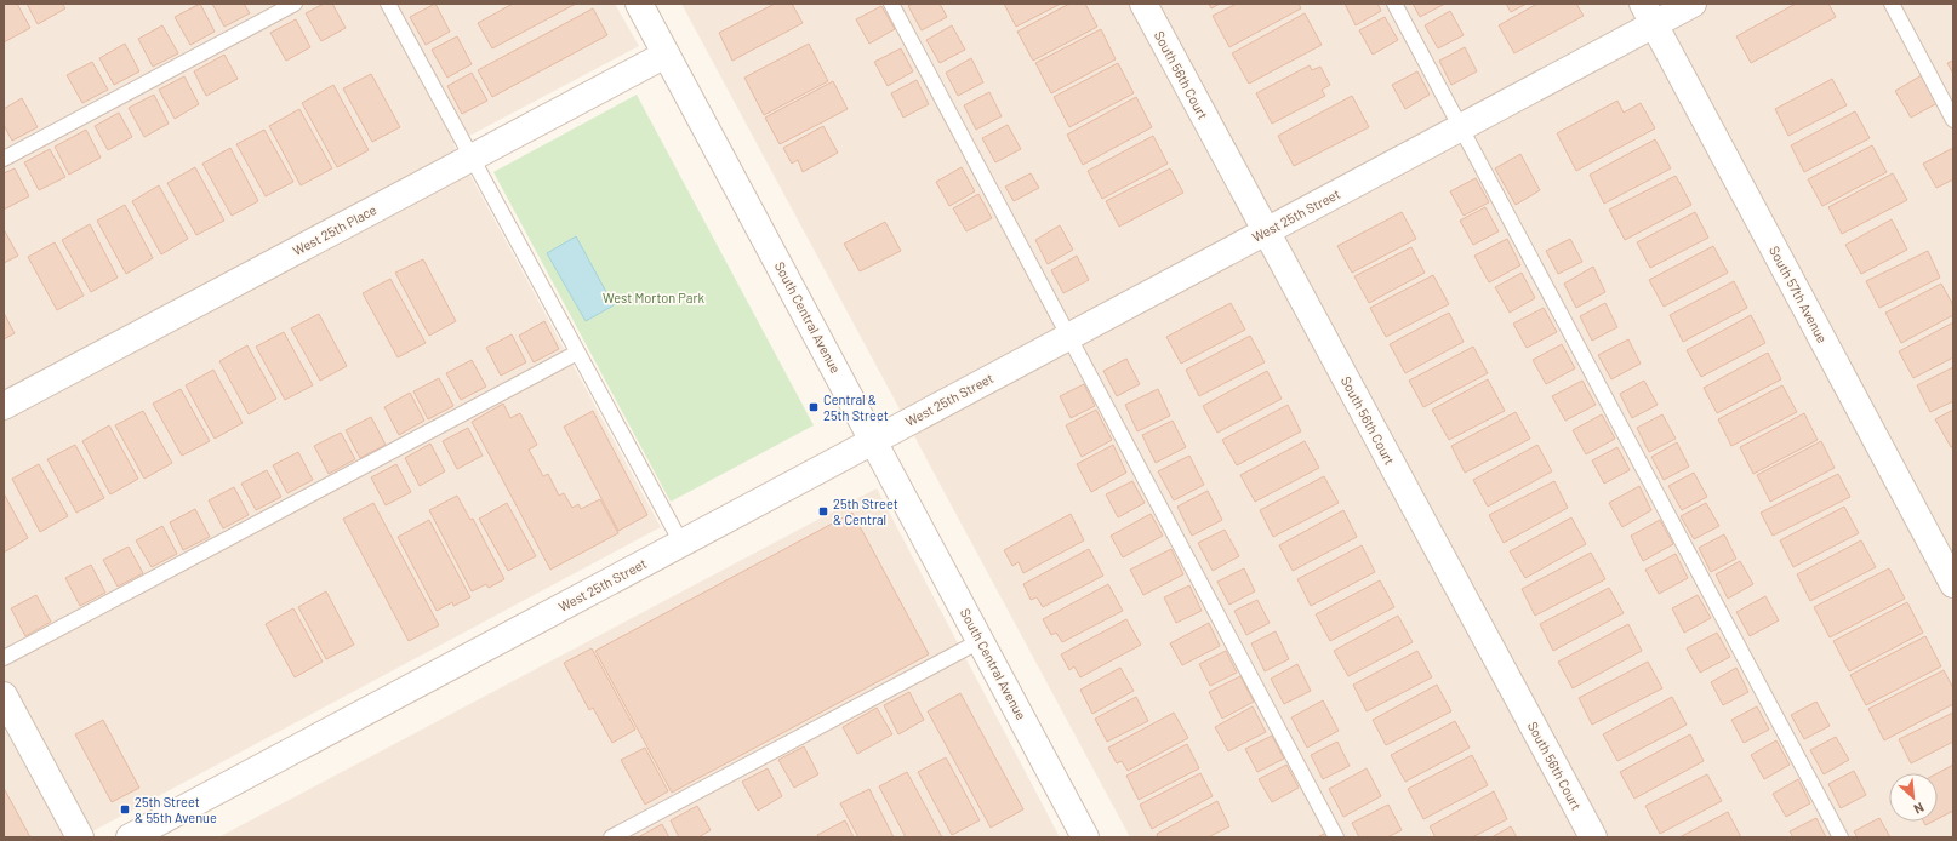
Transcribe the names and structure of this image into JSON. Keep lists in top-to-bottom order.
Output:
{
  "streets": {
    "street": [
      "South 56th Court",
      "West 25th Street",
      "West 25th Place",
      "South 57th Avenue",
      "South Central Avenue"
    ]
  },
  "crossings": [
    ["South 56th Court", "West 25th Street"],
    ["West 25th Street", "South 57th Avenue"],
    ["West 25th Street", "South Central Avenue"],
    ["West 25th Place", "South Central Avenue"]
  ],
  "parks": ["West Morton Park"],
  "places": {
    "transit": ["Central & 25th Street", "25th Street & Central", "25th Street & 55th Avenue"]
  },
  "north": "bottom right"
}
